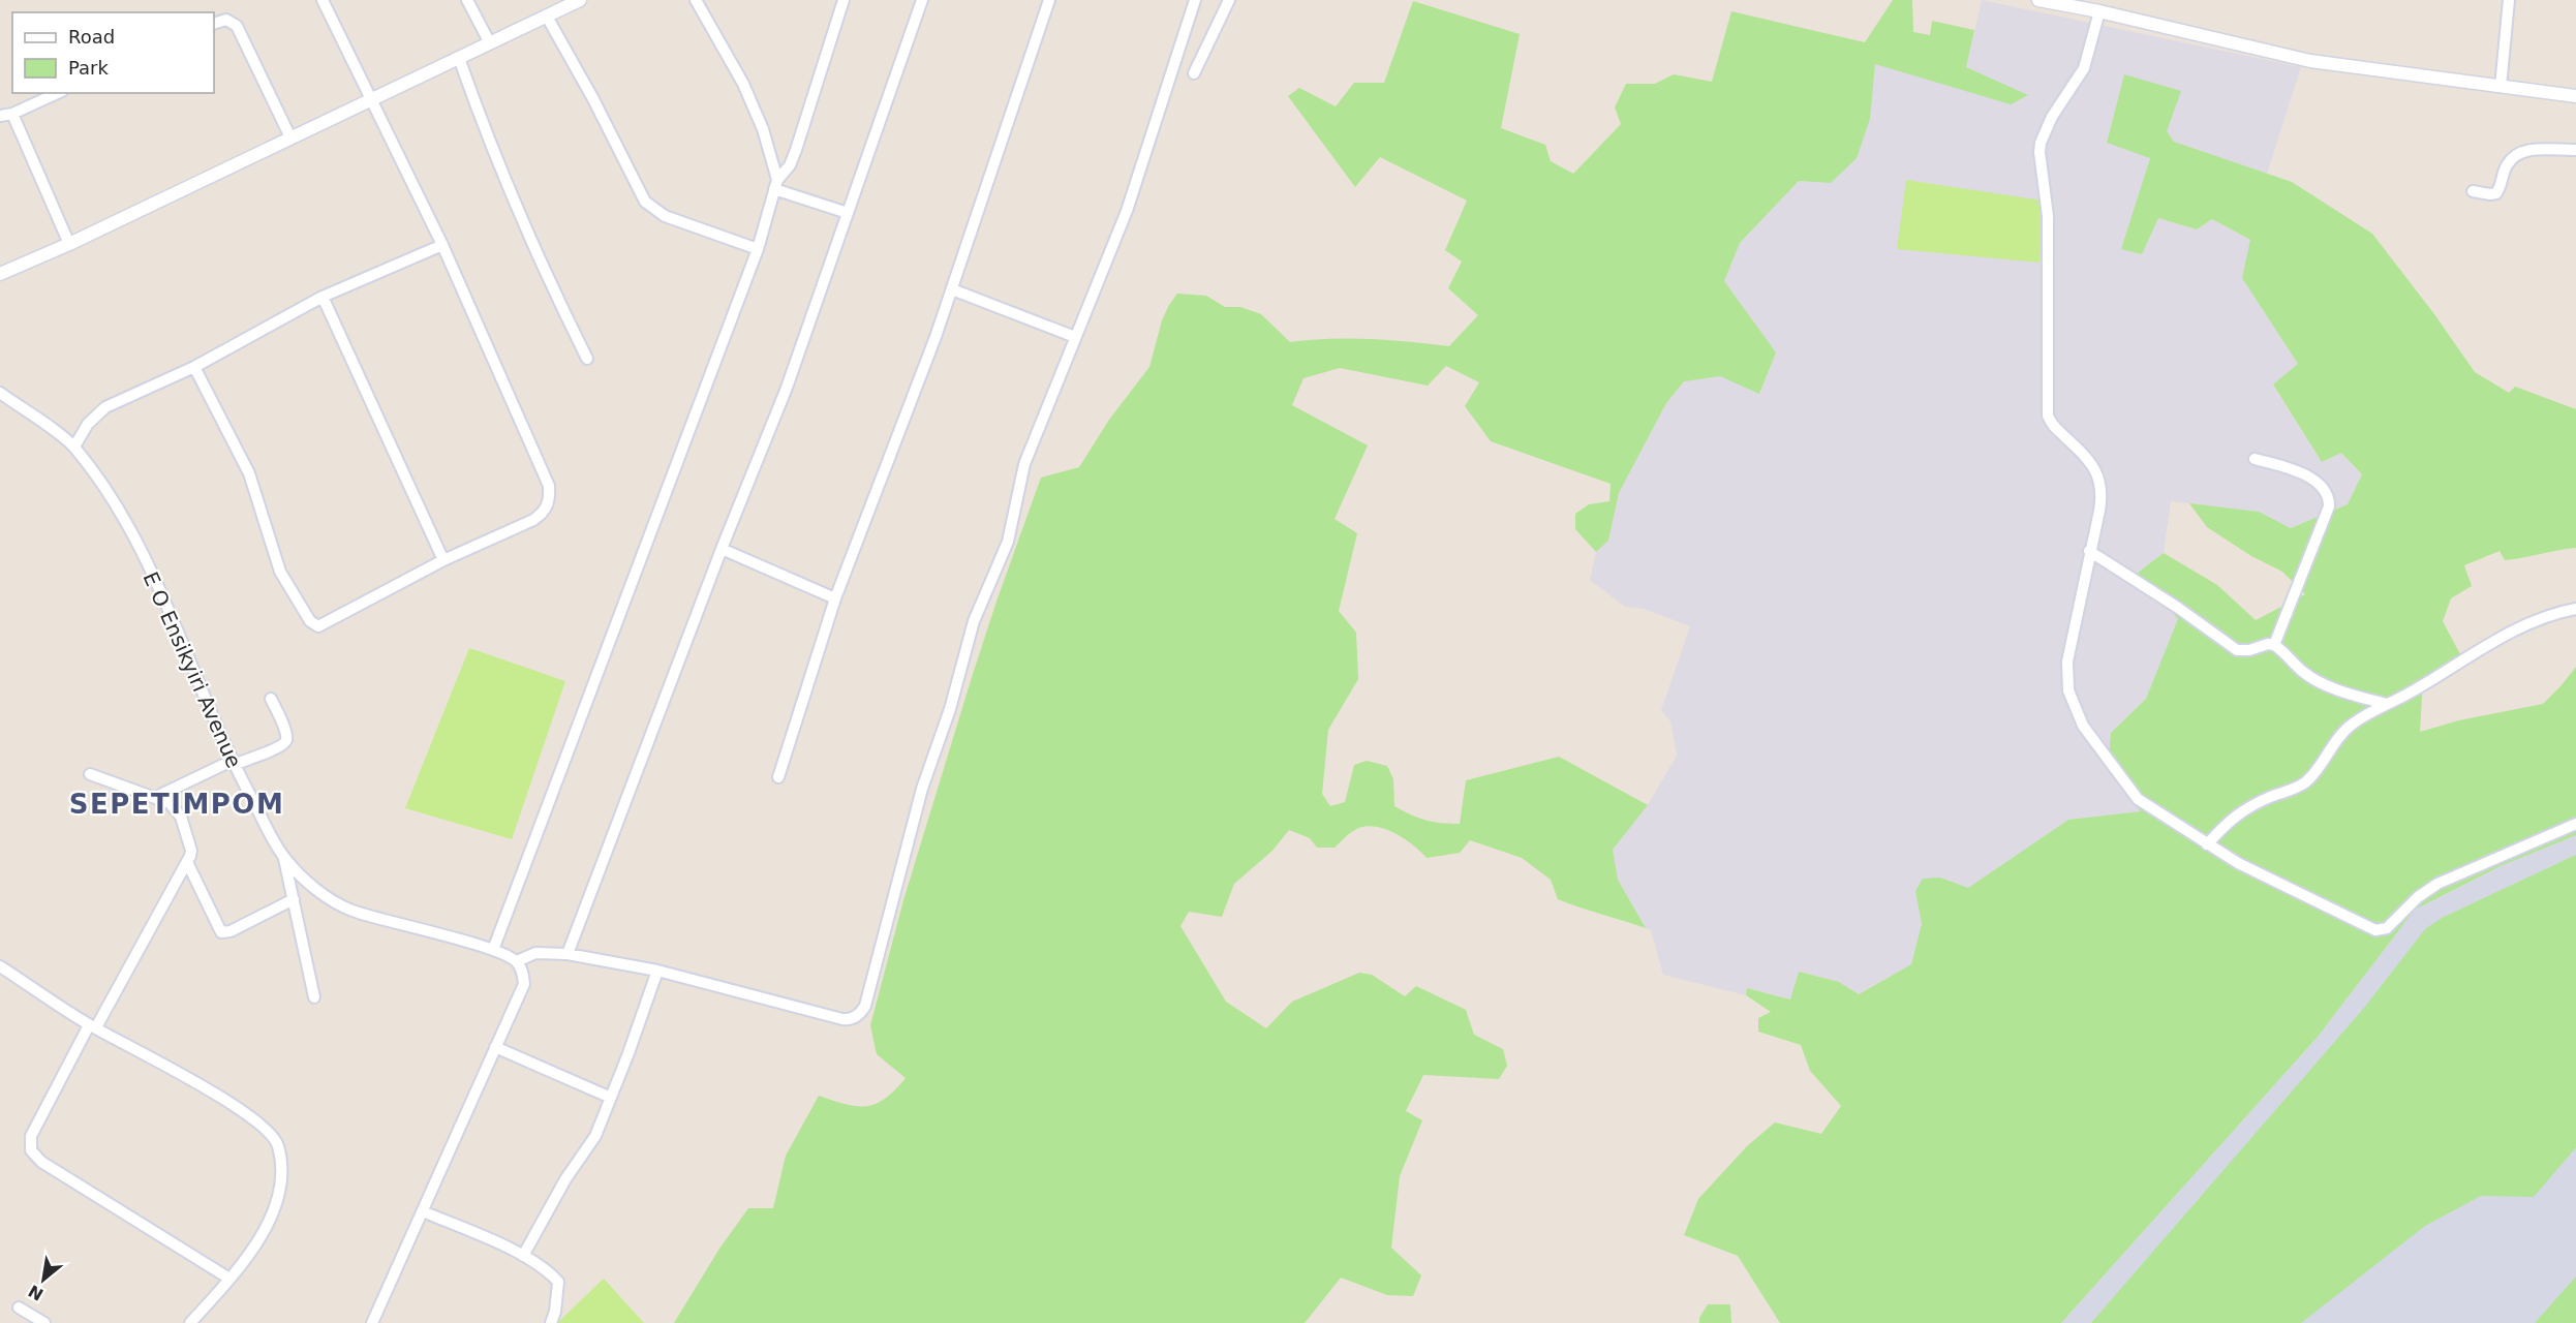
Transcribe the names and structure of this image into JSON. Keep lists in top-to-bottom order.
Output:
{
  "streets": {
    "street": ["E O Ensikyiri Avenue"]
  },
  "districts": ["SEPETIMPOM"],
  "legend": ["Road", "Park"],
  "north": "bottom left"
}
